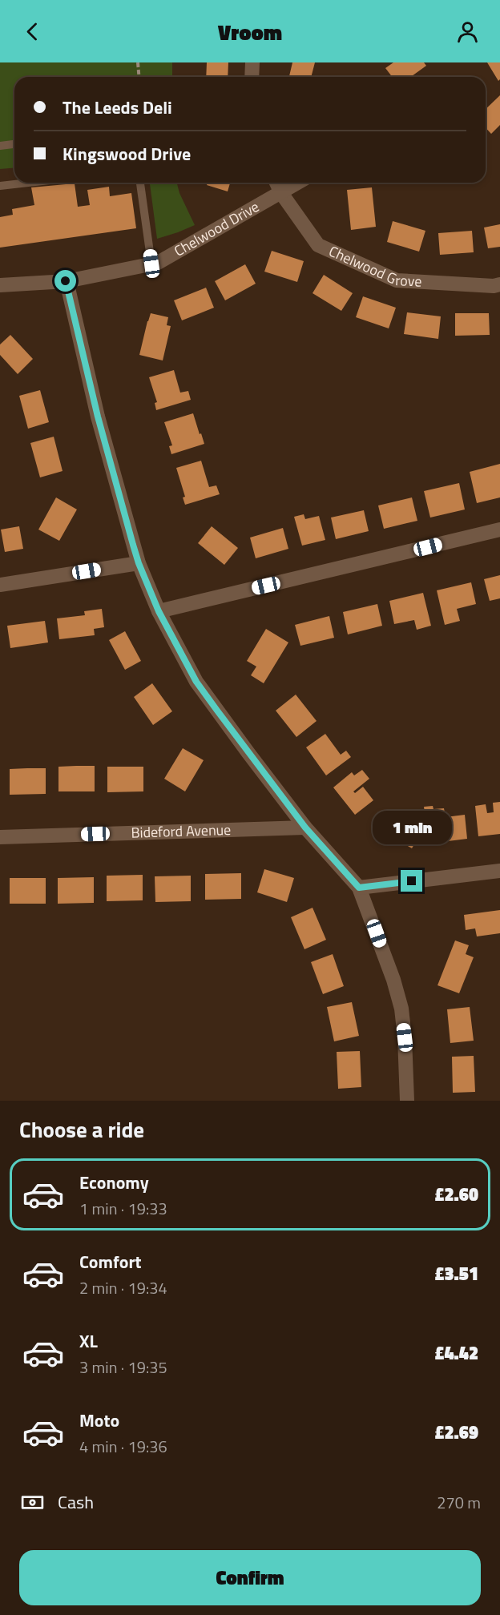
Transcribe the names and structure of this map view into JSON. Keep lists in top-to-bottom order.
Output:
{
  "streets": {
    "street": ["Chelwood Drive", "Chelwood Grove", "Bideford Avenue"]
  },
  "crossings": [
    ["Chelwood Drive", "Chelwood Grove"]
  ],
  "page": {
    "header": "Vroom",
    "banner": ["The Leeds Deli", "Kingswood Drive"],
    "bubble": "1 min",
    "heading": "Choose a ride",
    "list": [
      {
        "name": "Economy",
        "note": "1 min · 19:33",
        "value": "£2.60"
      },
      {
        "name": "Comfort",
        "note": "2 min · 19:34",
        "value": "£3.51"
      },
      {
        "name": "XL",
        "note": "3 min · 19:35",
        "value": "£4.42"
      },
      {
        "name": "Moto",
        "note": "4 min · 19:36",
        "value": "£2.69"
      }
    ],
    "pay": ["Cash", "270 m"],
    "buttons": "Confirm"
  }
}
